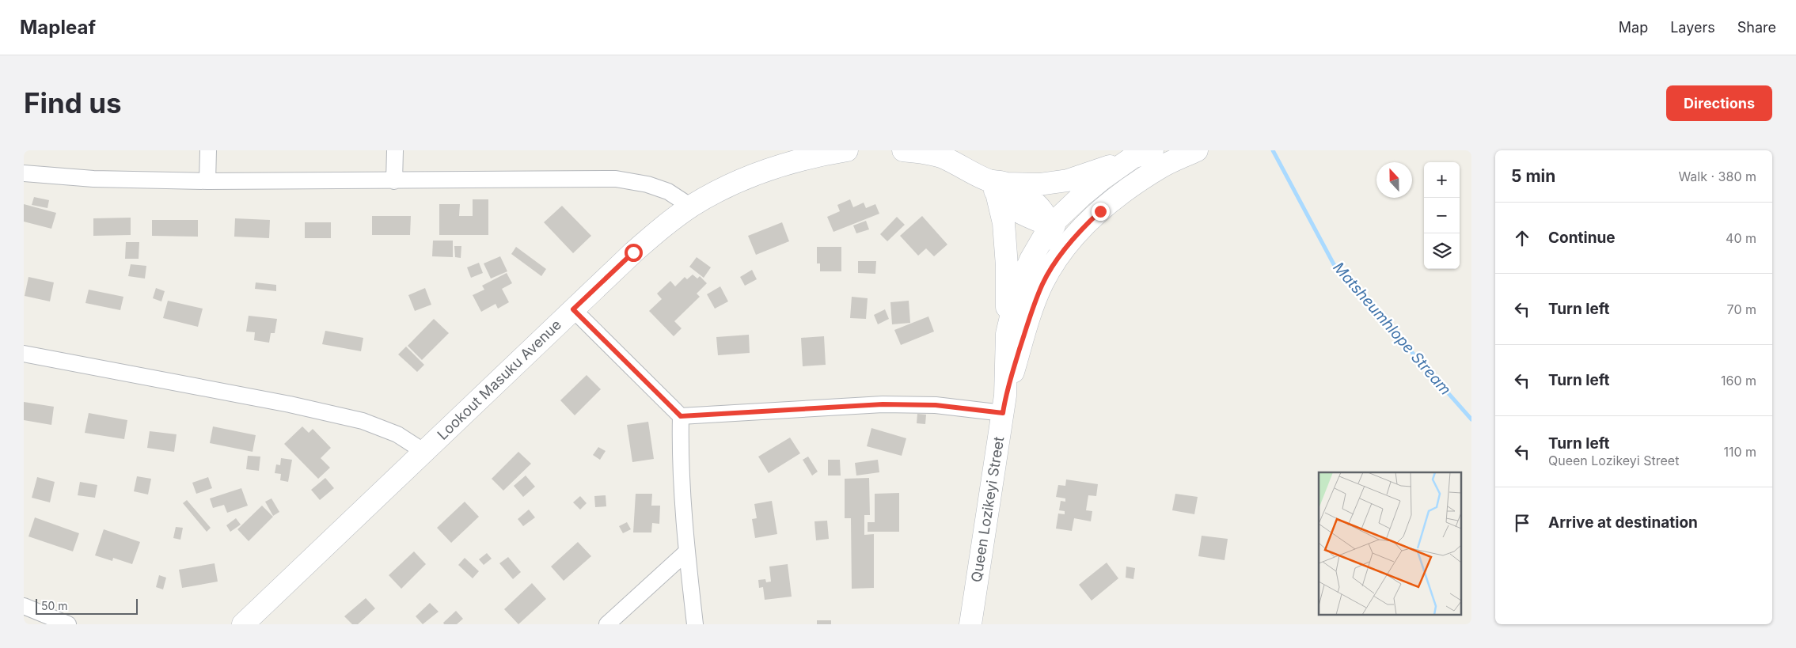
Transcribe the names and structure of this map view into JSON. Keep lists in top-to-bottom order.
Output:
{
  "streets": {
    "main road": ["Lookout Masuku Avenue", "Queen Lozikeyi Street"]
  },
  "water": ["Matsheumhlope Stream"],
  "scale_bar": "50 m",
  "north": "top",
  "page": {
    "header": "Mapleaf",
    "nav": ["Map", "Layers", "Share"],
    "buttons": "Directions",
    "title": "Find us",
    "heading": ["5 min", "Walk · 380 m"],
    "map_buttons": ["+", "−"],
    "list": [
      ["Continue", "40 m"],
      ["Turn left", "70 m"],
      ["Turn left", "160 m"],
      ["Turn left", "Queen Lozikeyi Street", "110 m"],
      "Arrive at destination"
    ],
    "scale": "50 m"
  }
}
